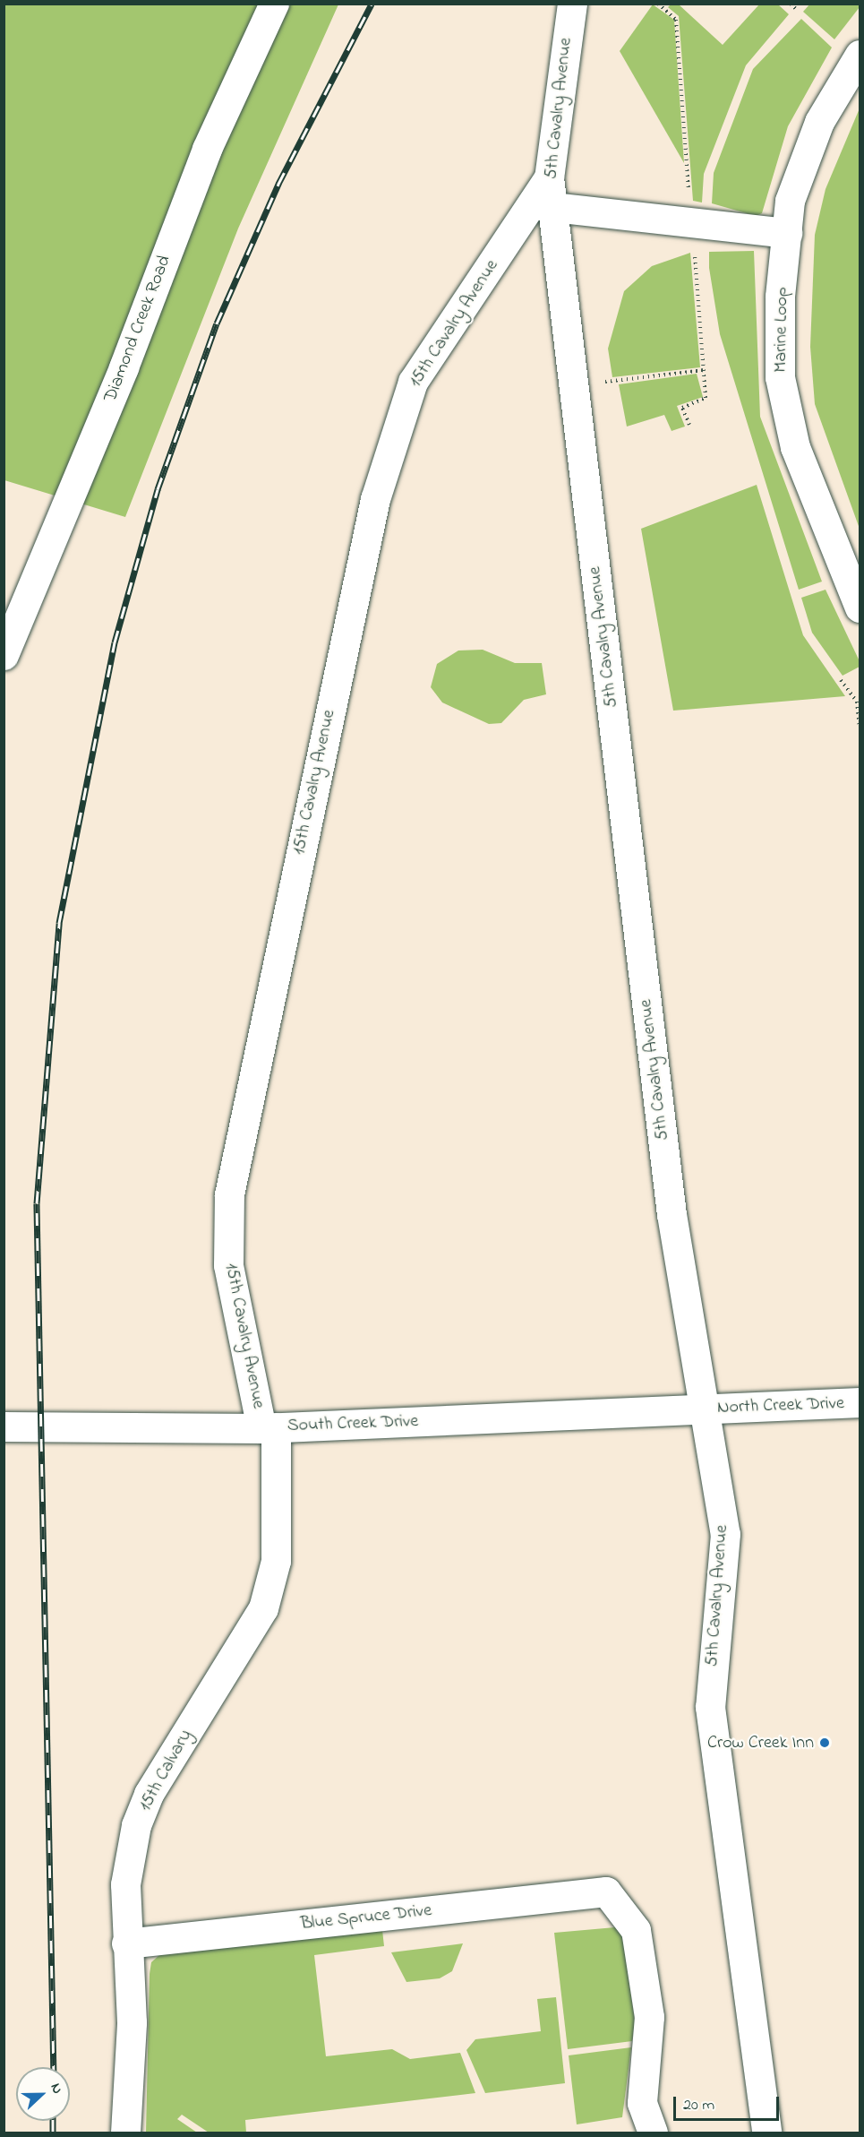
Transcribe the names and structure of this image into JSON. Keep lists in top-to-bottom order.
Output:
{
  "streets": {
    "street": [
      "5th Cavalry Avenue",
      "15th Cavalry Avenue",
      "Diamond Creek Road",
      "Marine Loop",
      "North Creek Drive",
      "South Creek Drive",
      "15th Calvary",
      "Blue Spruce Drive"
    ]
  },
  "crossings": [
    ["5th Cavalry Avenue", "15th Cavalry Avenue"],
    ["5th Cavalry Avenue", "North Creek Drive"],
    ["5th Cavalry Avenue", "South Creek Drive"],
    ["15th Cavalry Avenue", "South Creek Drive"],
    ["15th Cavalry Avenue", "15th Calvary"],
    ["North Creek Drive", "South Creek Drive"],
    ["South Creek Drive", "15th Calvary"],
    ["15th Calvary", "Blue Spruce Drive"]
  ],
  "places": ["Crow Creek Inn"],
  "scale_bar": "20 m",
  "north": "right"
}
